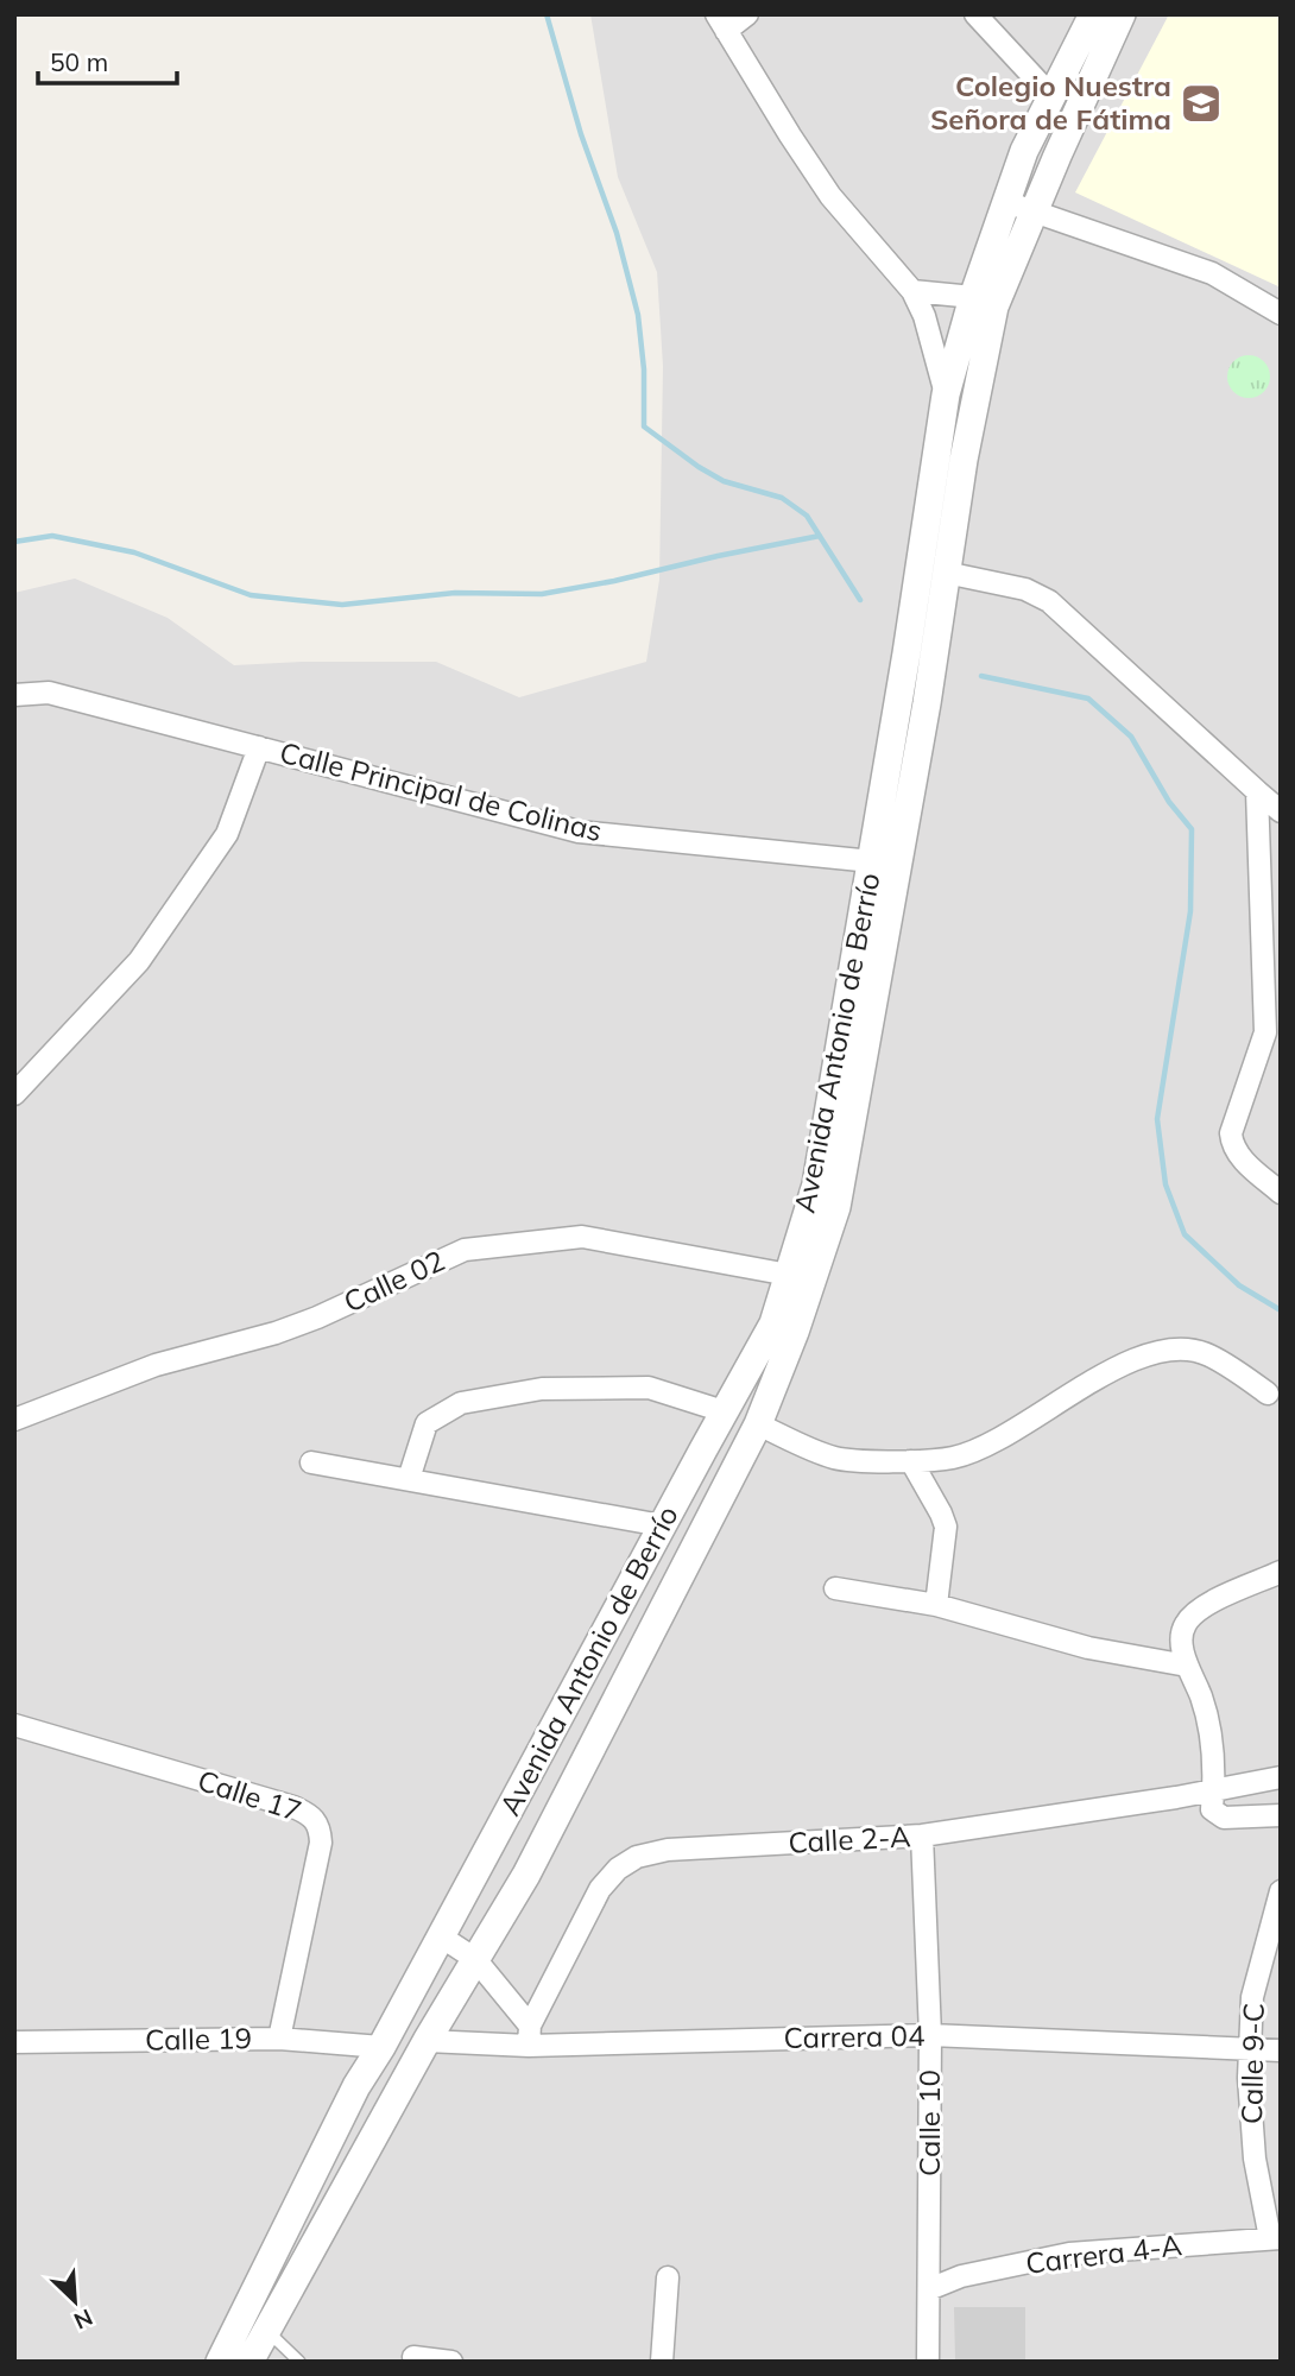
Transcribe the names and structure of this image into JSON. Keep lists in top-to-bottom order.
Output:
{
  "streets": {
    "street": [
      "Calle Principal de Colinas",
      "Avenida Antonio de Berrío",
      "Calle 02",
      "Calle 17",
      "Calle 2-A",
      "Carrera 04",
      "Calle 19",
      "Calle 9-C",
      "Calle 10",
      "Carrera 4-A"
    ]
  },
  "crossings": [
    ["Calle Principal de Colinas", "Avenida Antonio de Berrío"],
    ["Avenida Antonio de Berrío", "Calle 02"],
    ["Avenida Antonio de Berrío", "Carrera 04"],
    ["Avenida Antonio de Berrío", "Calle 19"],
    ["Calle 17", "Calle 19"],
    ["Calle 2-A", "Carrera 04"],
    ["Calle 2-A", "Calle 10"],
    ["Carrera 04", "Calle 9-C"],
    ["Carrera 04", "Calle 10"],
    ["Calle 9-C", "Carrera 4-A"],
    ["Calle 10", "Carrera 4-A"]
  ],
  "places": {
    "school or university": ["Colegio Nuestra Señora de Fátima"]
  },
  "scale_bar": "50 m",
  "north": "bottom right"
}
